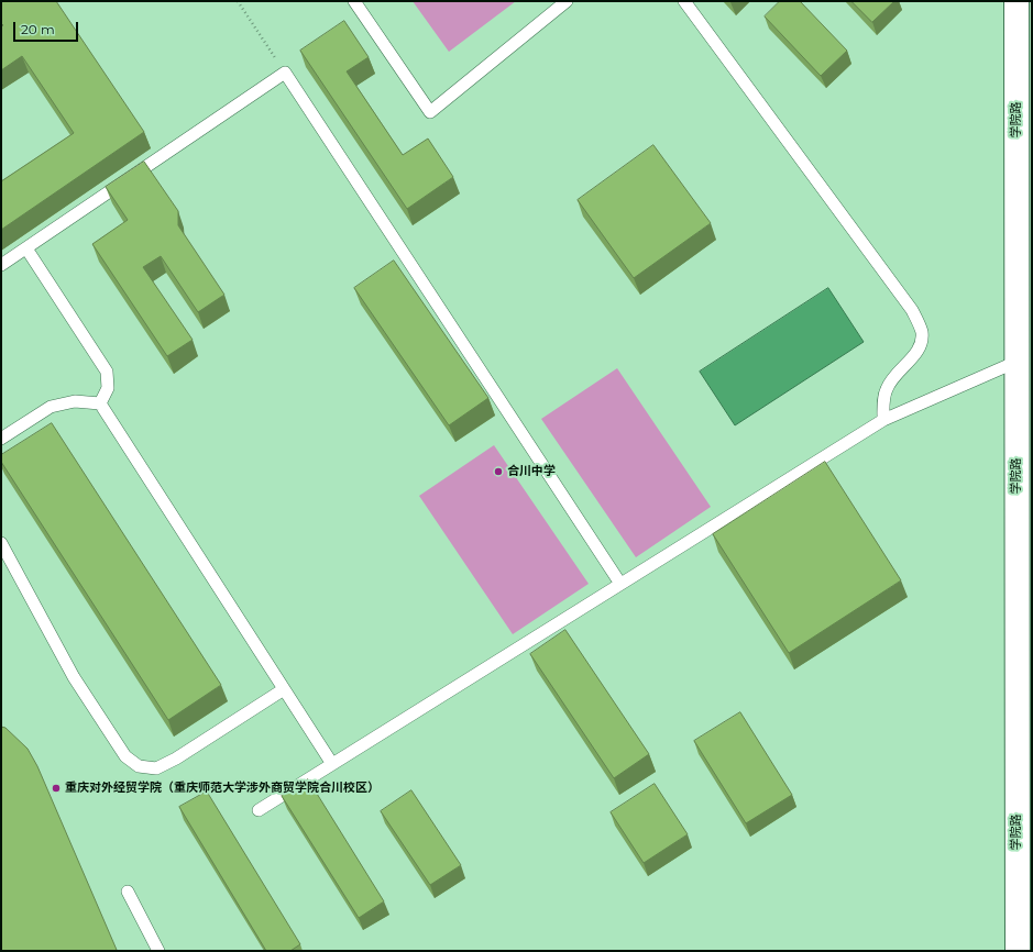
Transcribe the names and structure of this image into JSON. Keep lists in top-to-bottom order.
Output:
{
  "streets": {
    "street": ["学院路"]
  },
  "places": ["合川中学", "重庆对外经贸学院（重庆师范大学涉外商贸学院合川校区）"],
  "scale_bar": "20 m"
}
